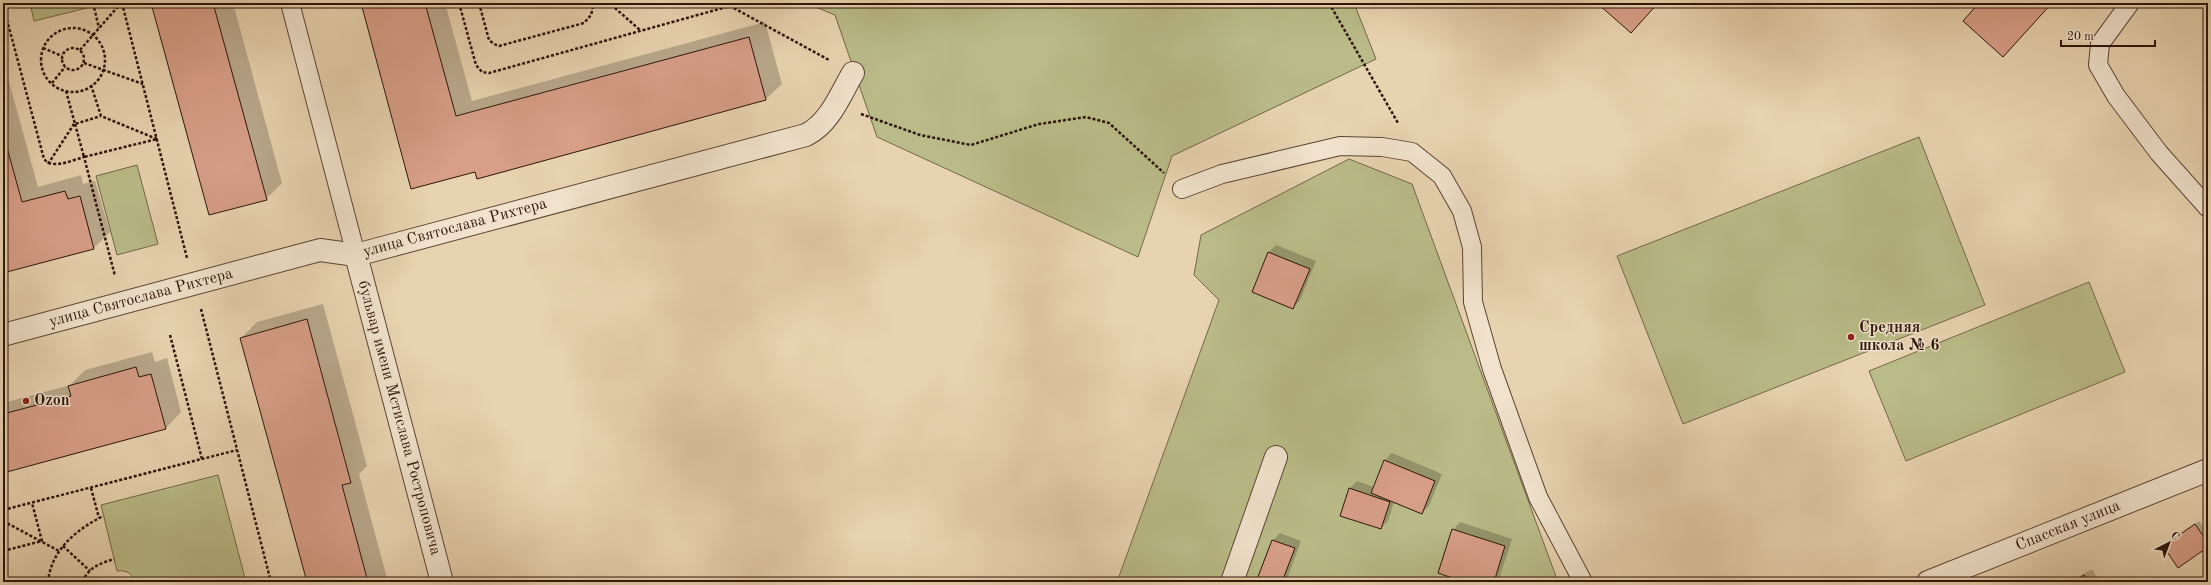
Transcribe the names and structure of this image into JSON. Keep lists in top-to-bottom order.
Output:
{
  "streets": {
    "street": ["улица Святослава Рихтера", "бульвар имени Мстислава Ростроповича", "Спасская улица"]
  },
  "crossings": [
    ["улица Святослава Рихтера", "бульвар имени Мстислава Ростроповича"]
  ],
  "places": ["Средняя школа № 6", "Ozon"],
  "scale_bar": "20 m",
  "north": "top right"
}
